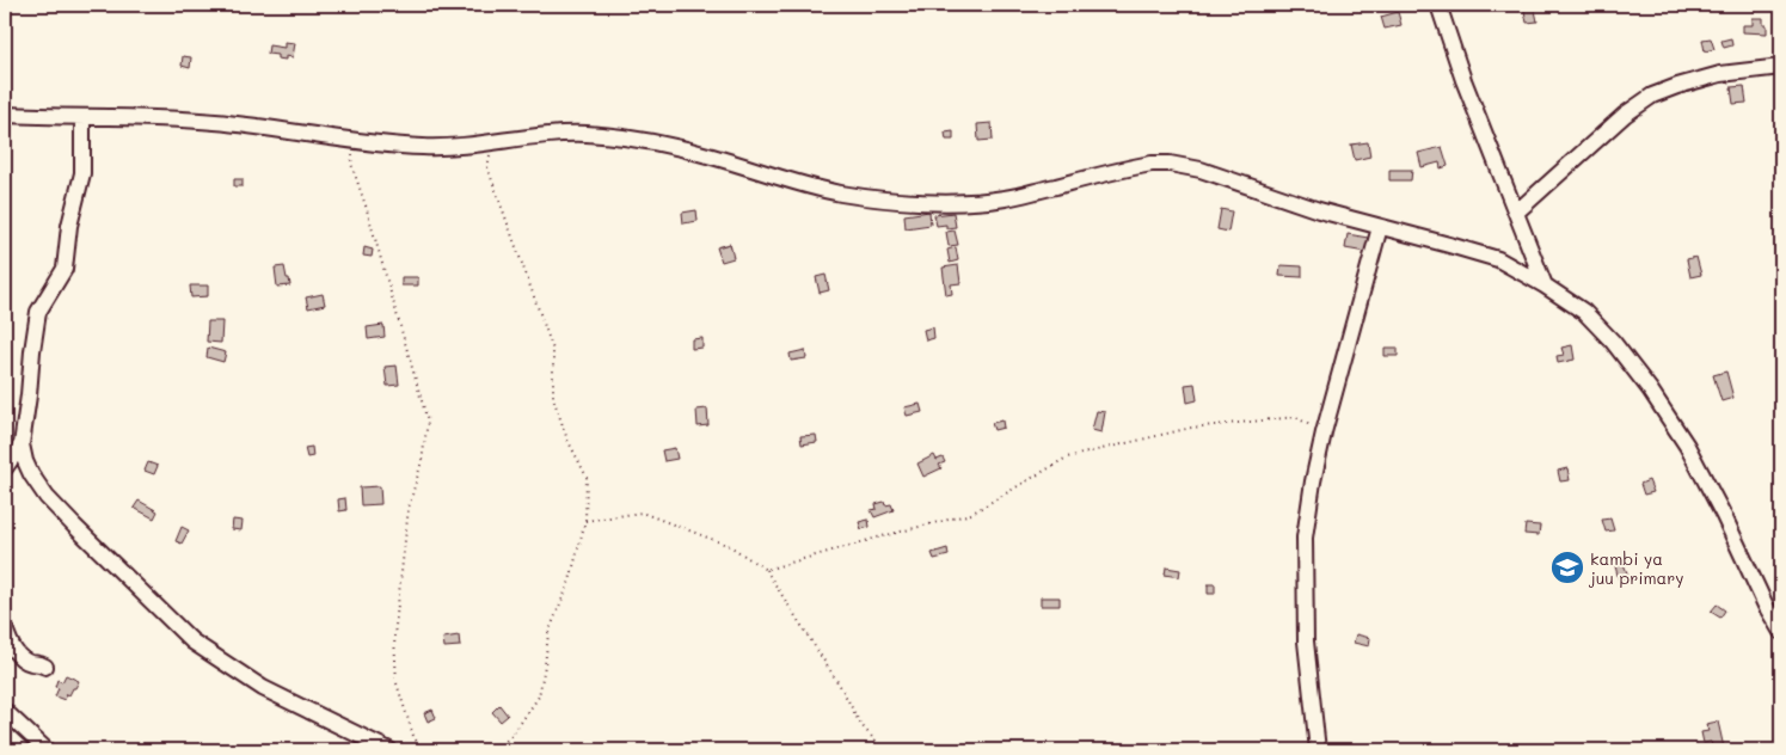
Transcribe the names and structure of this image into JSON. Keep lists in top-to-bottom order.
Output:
{
  "places": {
    "school or university": ["kambi ya juu primary"]
  }
}
